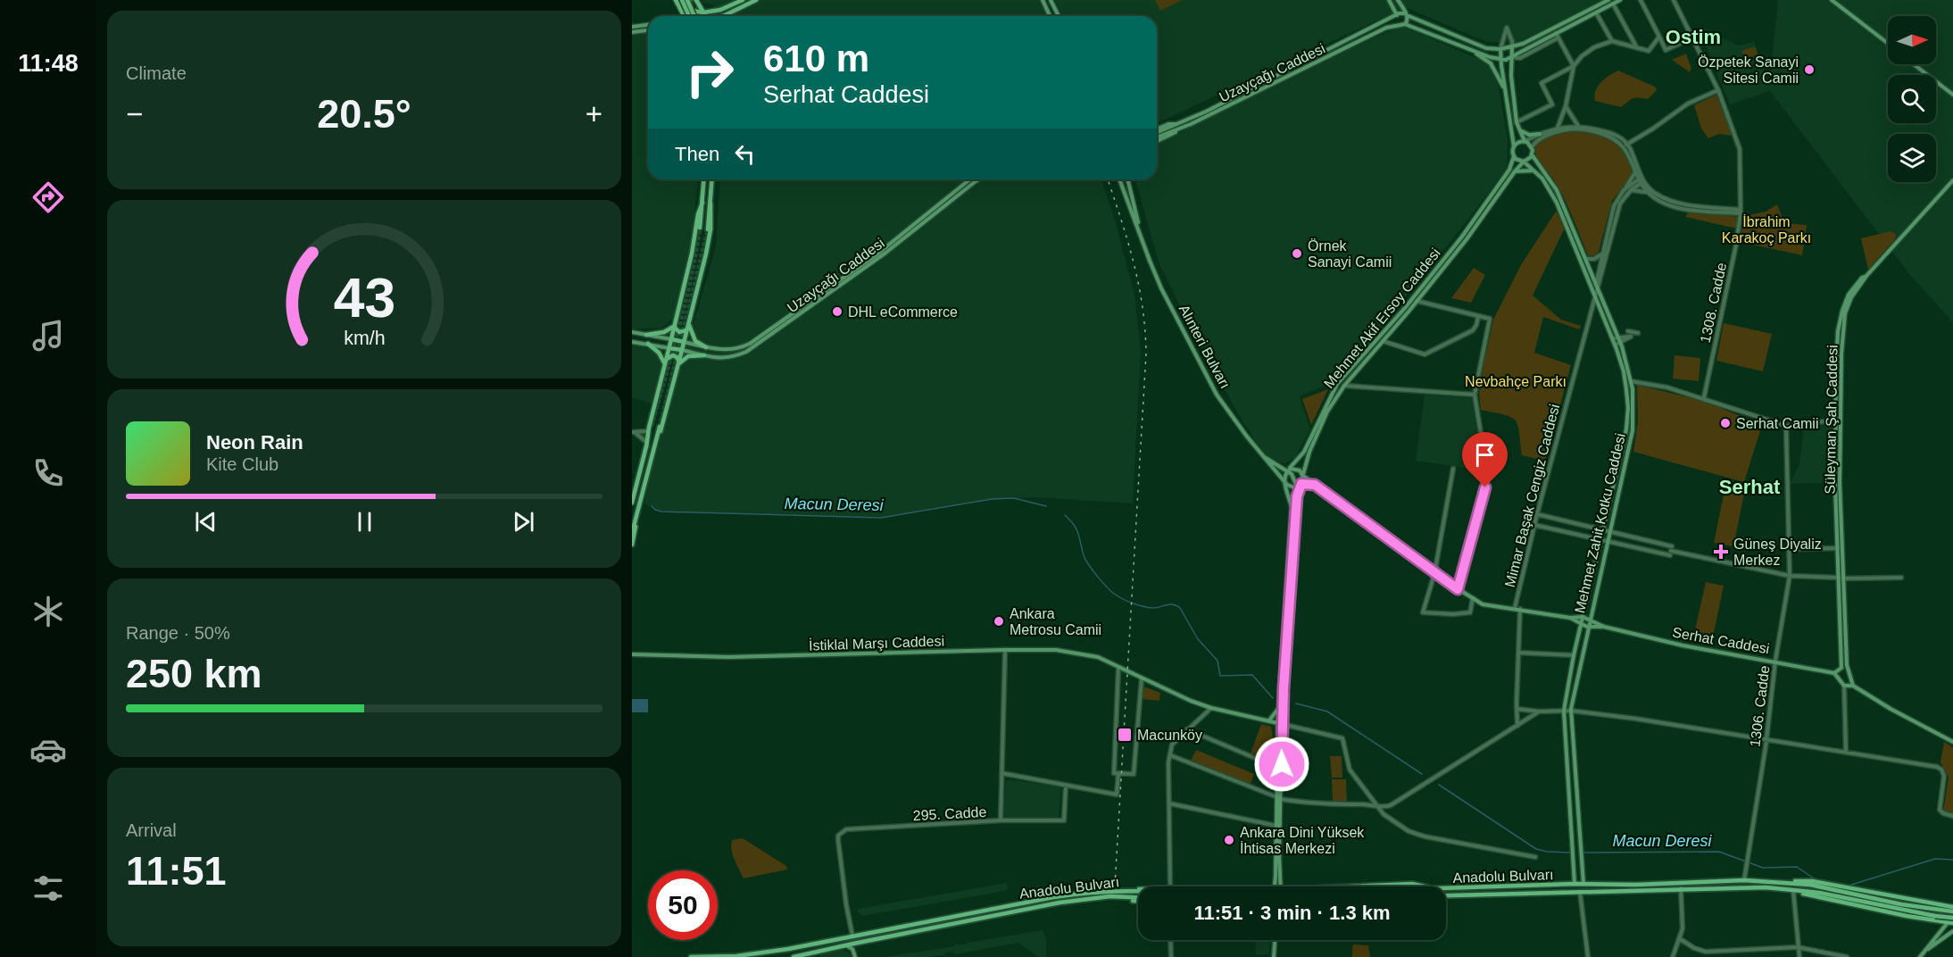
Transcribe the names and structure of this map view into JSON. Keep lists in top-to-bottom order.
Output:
{
  "streets": {
    "main road": [
      "Uzayçağı Caddesi",
      "Mehmet Akif Ersoy Caddesi",
      "Alınteri Bulvarı",
      "Süleyman Şah Caddesi",
      "Mehmet Zahit Kotku Caddesi",
      "Serhat Caddesi",
      "İstiklal Marşı Caddesi",
      "Anadolu Bulvarı"
    ],
    "street": [
      "1308. Cadde",
      "Mimar Başak Cengiz Caddesi",
      "1306. Cadde",
      "295. Cadde"
    ]
  },
  "crossings": [
    ["Mehmet Akif Ersoy Caddesi", "Alınteri Bulvarı"],
    ["Mehmet Akif Ersoy Caddesi", "Mehmet Zahit Kotku Caddesi"],
    ["Mehmet Akif Ersoy Caddesi", "Serhat Caddesi"],
    ["Alınteri Bulvarı", "Serhat Caddesi"],
    ["Mimar Başak Cengiz Caddesi", "Mehmet Zahit Kotku Caddesi"],
    ["Mimar Başak Cengiz Caddesi", "Serhat Caddesi"],
    ["Mehmet Zahit Kotku Caddesi", "Serhat Caddesi"],
    ["Mehmet Zahit Kotku Caddesi", "Anadolu Bulvarı"],
    ["Serhat Caddesi", "1306. Cadde"],
    ["1306. Cadde", "Anadolu Bulvarı"],
    ["295. Cadde", "Anadolu Bulvarı"]
  ],
  "districts": ["Ostim", "Serhat"],
  "water": ["Macun Deresi"],
  "parks": ["İbrahim Karakoç Parkı", "Nevbahçe Parkı"],
  "places": {
    "other": [
      "Özpetek Sanayi Sitesi Camii",
      "Örnek Sanayi Camii",
      "DHL eCommerce",
      "Serhat Camii",
      "Ankara Metrosu Camii",
      "Ankara Dini Yüksek İhtisas Merkezi"
    ],
    "health": ["Güneş Diyaliz Merkez"],
    "transit": ["Macunköy"]
  },
  "north": "right",
  "page": {
    "tabs": "11:48",
    "tile": [
      "Climate",
      ["Range · 50%", "250 km"],
      ["Arrival", "11:51"]
    ],
    "turn": ["610 m", "Serhat Caddesi"],
    "heat": ["−", "20.5°", "+"],
    "then": "Then",
    "song": ["Neon Rain", "Kite Club"],
    "limit": "50",
    "trip": "11:51 · 3 min · 1.3 km",
    "gauge": ["43", "km/h"]
  }
}
